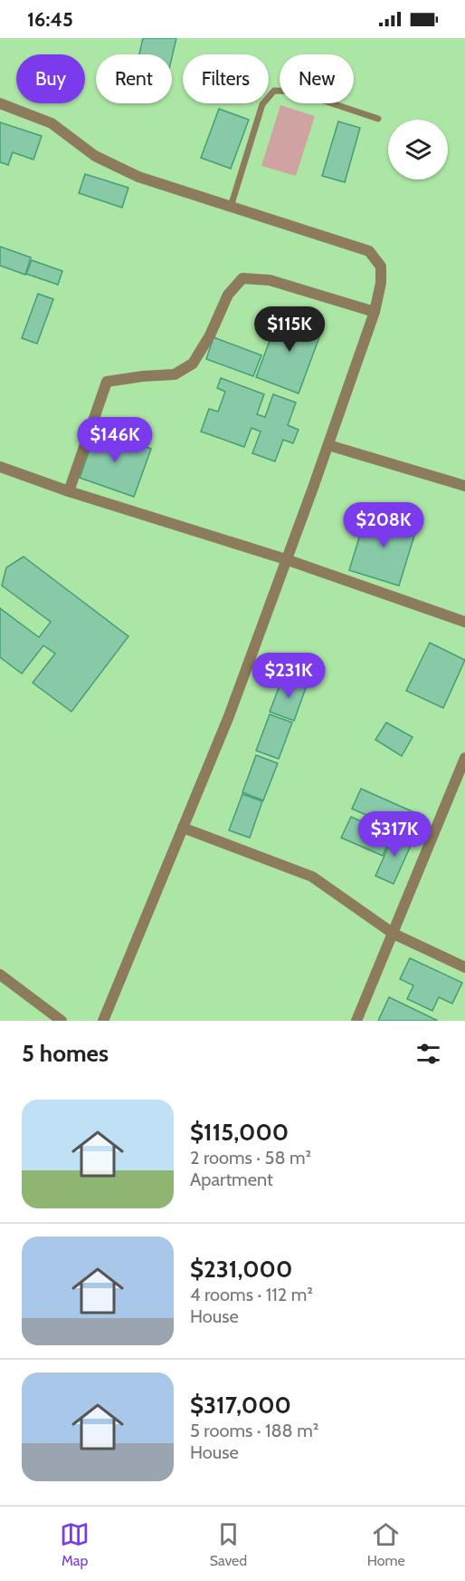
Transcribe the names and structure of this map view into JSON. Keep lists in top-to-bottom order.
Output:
{
  "page": {
    "status": "16:45",
    "chip": [
      "Buy",
      "Rent",
      "Filters",
      "New"
    ],
    "price": [
      "$115K",
      "$146K",
      "$208K",
      "$231K",
      "$317K"
    ],
    "heading": "5 homes",
    "list": [
      {
        "name": "$115,000",
        "note": "2 rooms · 58 m² · Apartment"
      },
      {
        "name": "$231,000",
        "note": "4 rooms · 112 m² · House"
      },
      {
        "name": "$317,000",
        "note": "5 rooms · 188 m² · House"
      }
    ],
    "tabs": ["Map", "Saved", "Home"]
  }
}
